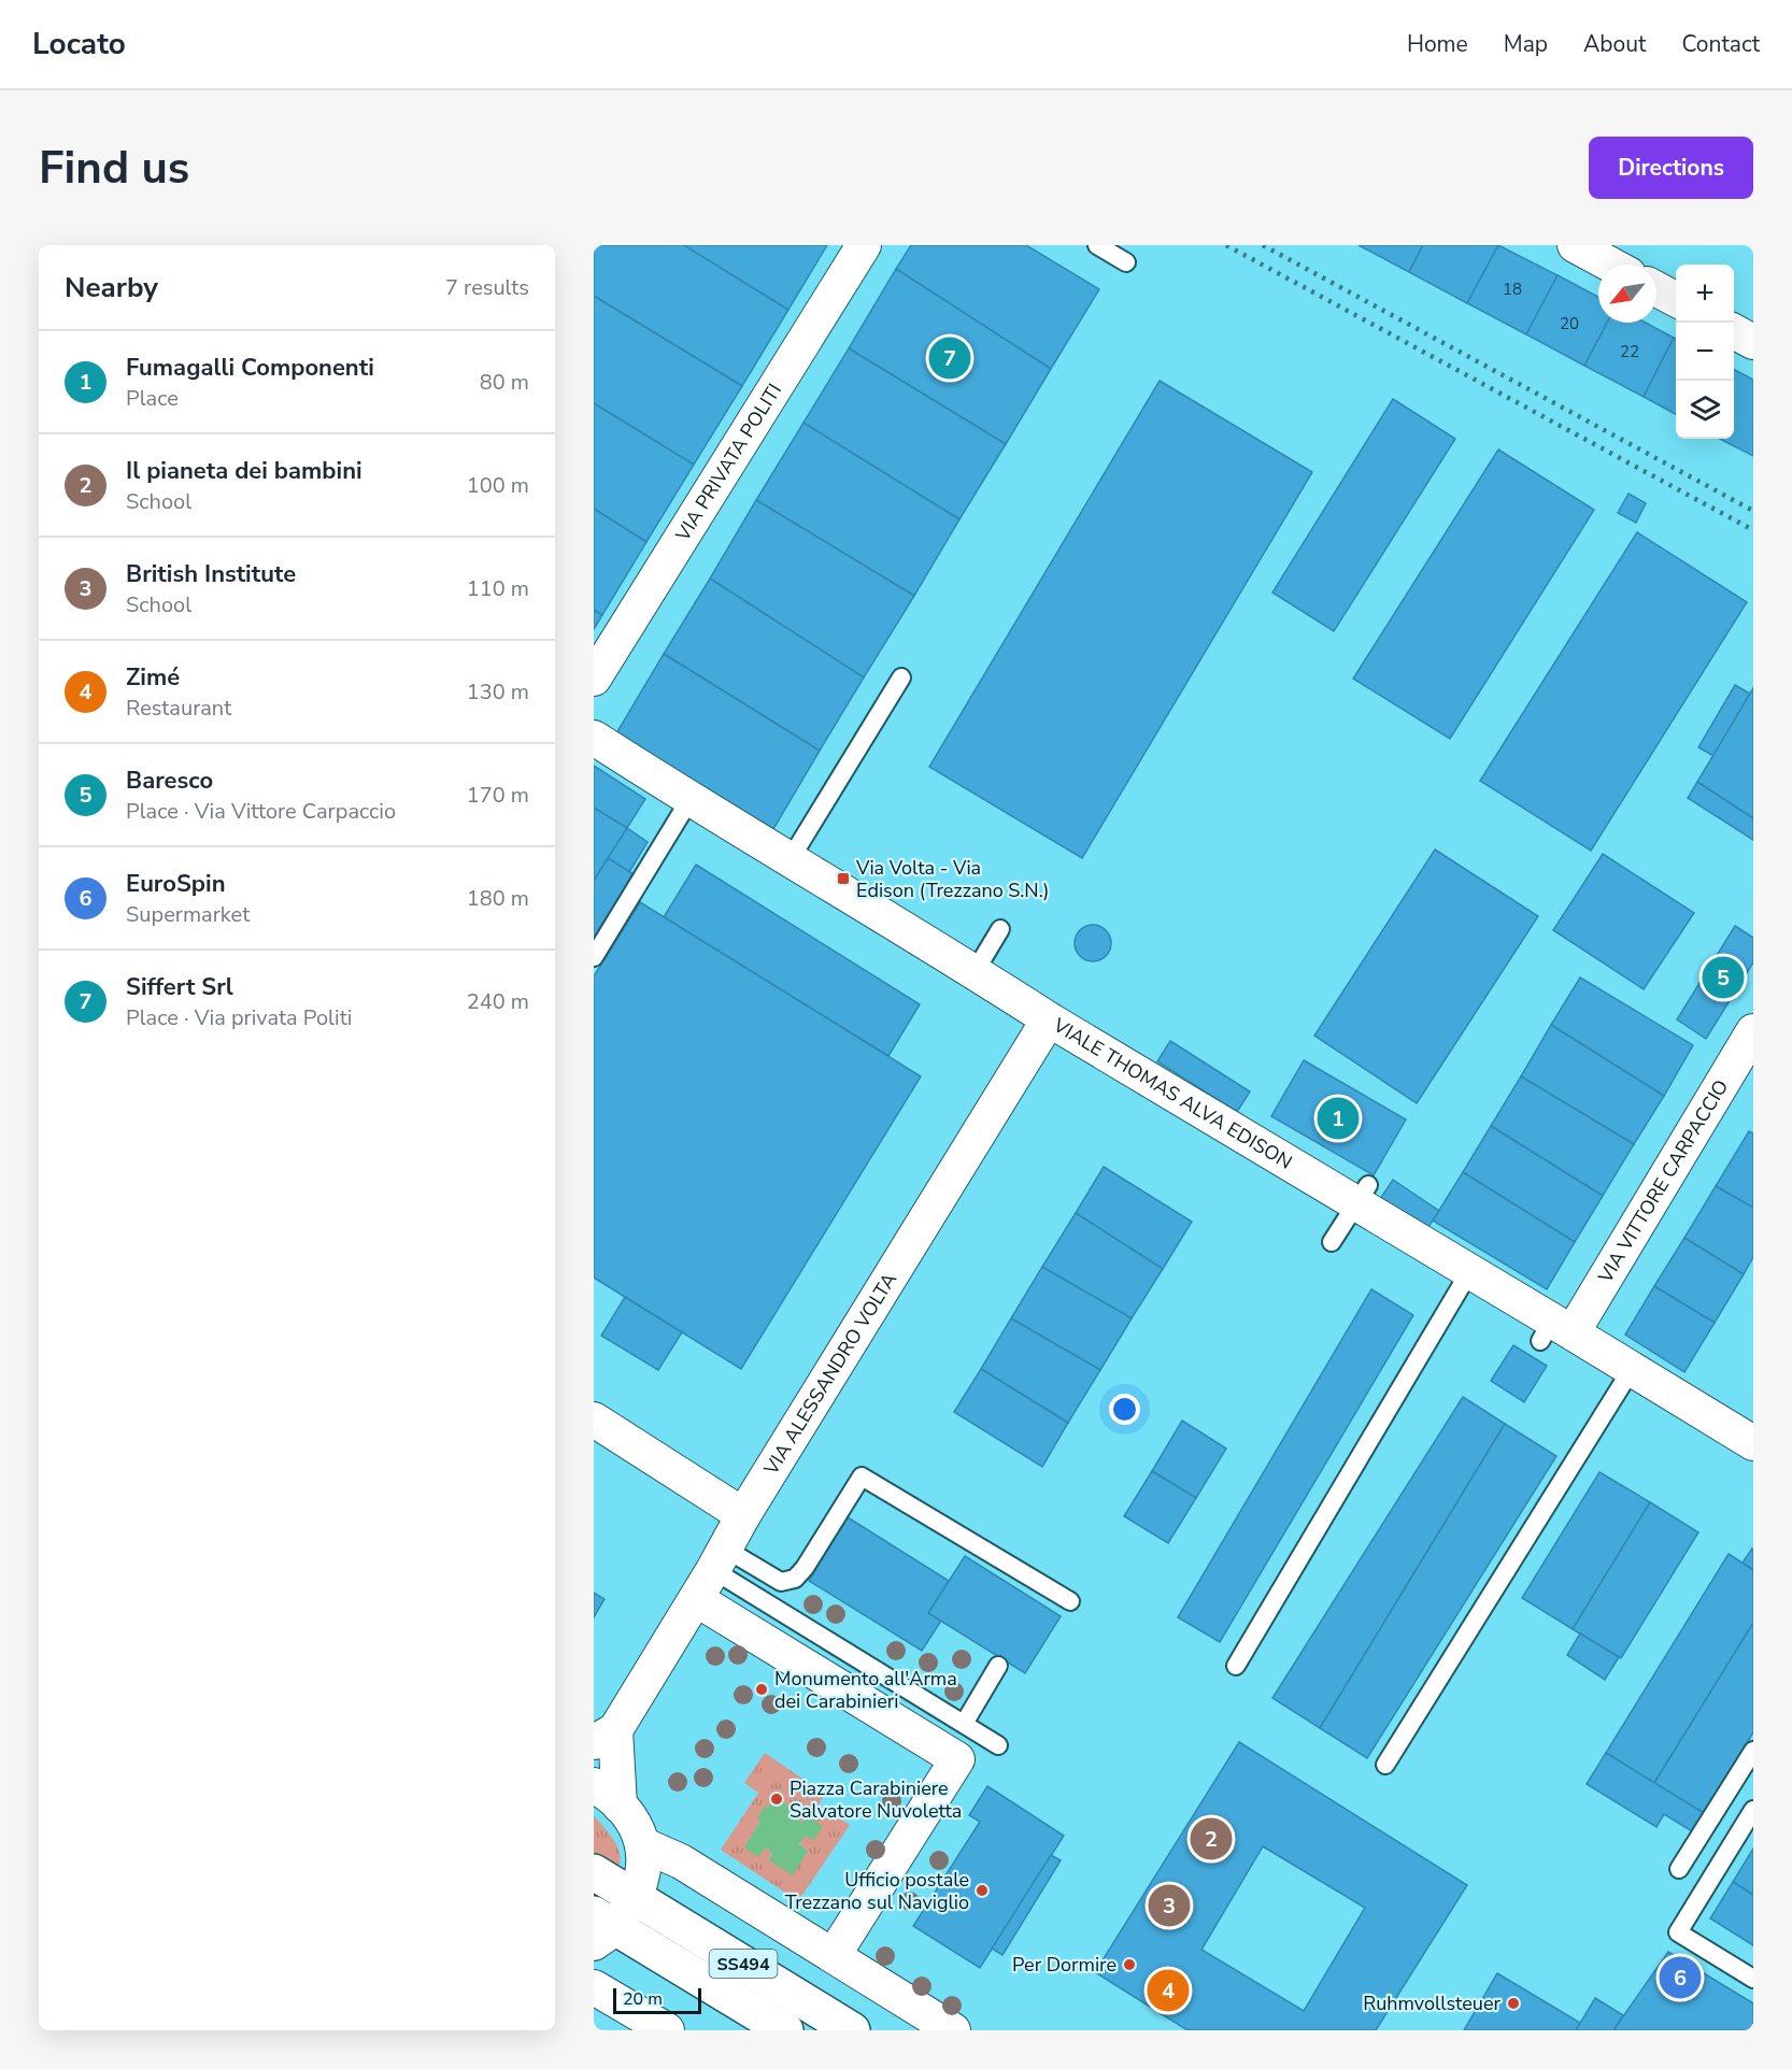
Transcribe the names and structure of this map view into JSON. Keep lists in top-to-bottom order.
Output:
{
  "streets": {
    "main road": ["SS494"],
    "street": [
      "VIA PRIVATA POLITI",
      "VIALE THOMAS ALVA EDISON",
      "VIA VITTORE CARPACCIO",
      "VIA ALESSANDRO VOLTA"
    ]
  },
  "crossings": [
    ["VIALE THOMAS ALVA EDISON", "VIA VITTORE CARPACCIO"],
    ["VIALE THOMAS ALVA EDISON", "VIA ALESSANDRO VOLTA"]
  ],
  "places": {
    "transit": ["Via Volta - Via Edison (Trezzano S.N.)"],
    "other": [
      "Monumento all'Arma dei Carabinieri",
      "Piazza Carabiniere Salvatore Nuvoletta",
      "Ufficio postale Trezzano sul Naviglio",
      "Per Dormire",
      "Ruhmvollsteuer"
    ]
  },
  "house_numbers": ["18", "20", "22"],
  "scale_bar": "20 m",
  "north": "bottom left",
  "page": {
    "header": "Locato",
    "nav": [
      "Home",
      "Map",
      "About",
      "Contact"
    ],
    "buttons": "Directions",
    "title": "Find us",
    "heading": ["Nearby", "7 results"],
    "map_buttons": ["+", "−"],
    "list": [
      {
        "mark": "1",
        "name": "Fumagalli Componenti",
        "note": "Place",
        "value": "80 m"
      },
      {
        "mark": "2",
        "name": "Il pianeta dei bambini",
        "note": "School",
        "value": "100 m"
      },
      {
        "mark": "3",
        "name": "British Institute",
        "note": "School",
        "value": "110 m"
      },
      {
        "mark": "4",
        "name": "Zimé",
        "note": "Restaurant",
        "value": "130 m"
      },
      {
        "mark": "5",
        "name": "Baresco",
        "note": "Place · Via Vittore Carpaccio",
        "value": "170 m"
      },
      {
        "mark": "6",
        "name": "EuroSpin",
        "note": "Supermarket",
        "value": "180 m"
      },
      {
        "mark": "7",
        "name": "Siffert Srl",
        "note": "Place · Via privata Politi",
        "value": "240 m"
      }
    ],
    "pins": [
      "7",
      "5",
      "1",
      "2",
      "3",
      "6",
      "4"
    ],
    "scale": "20 m"
  }
}
